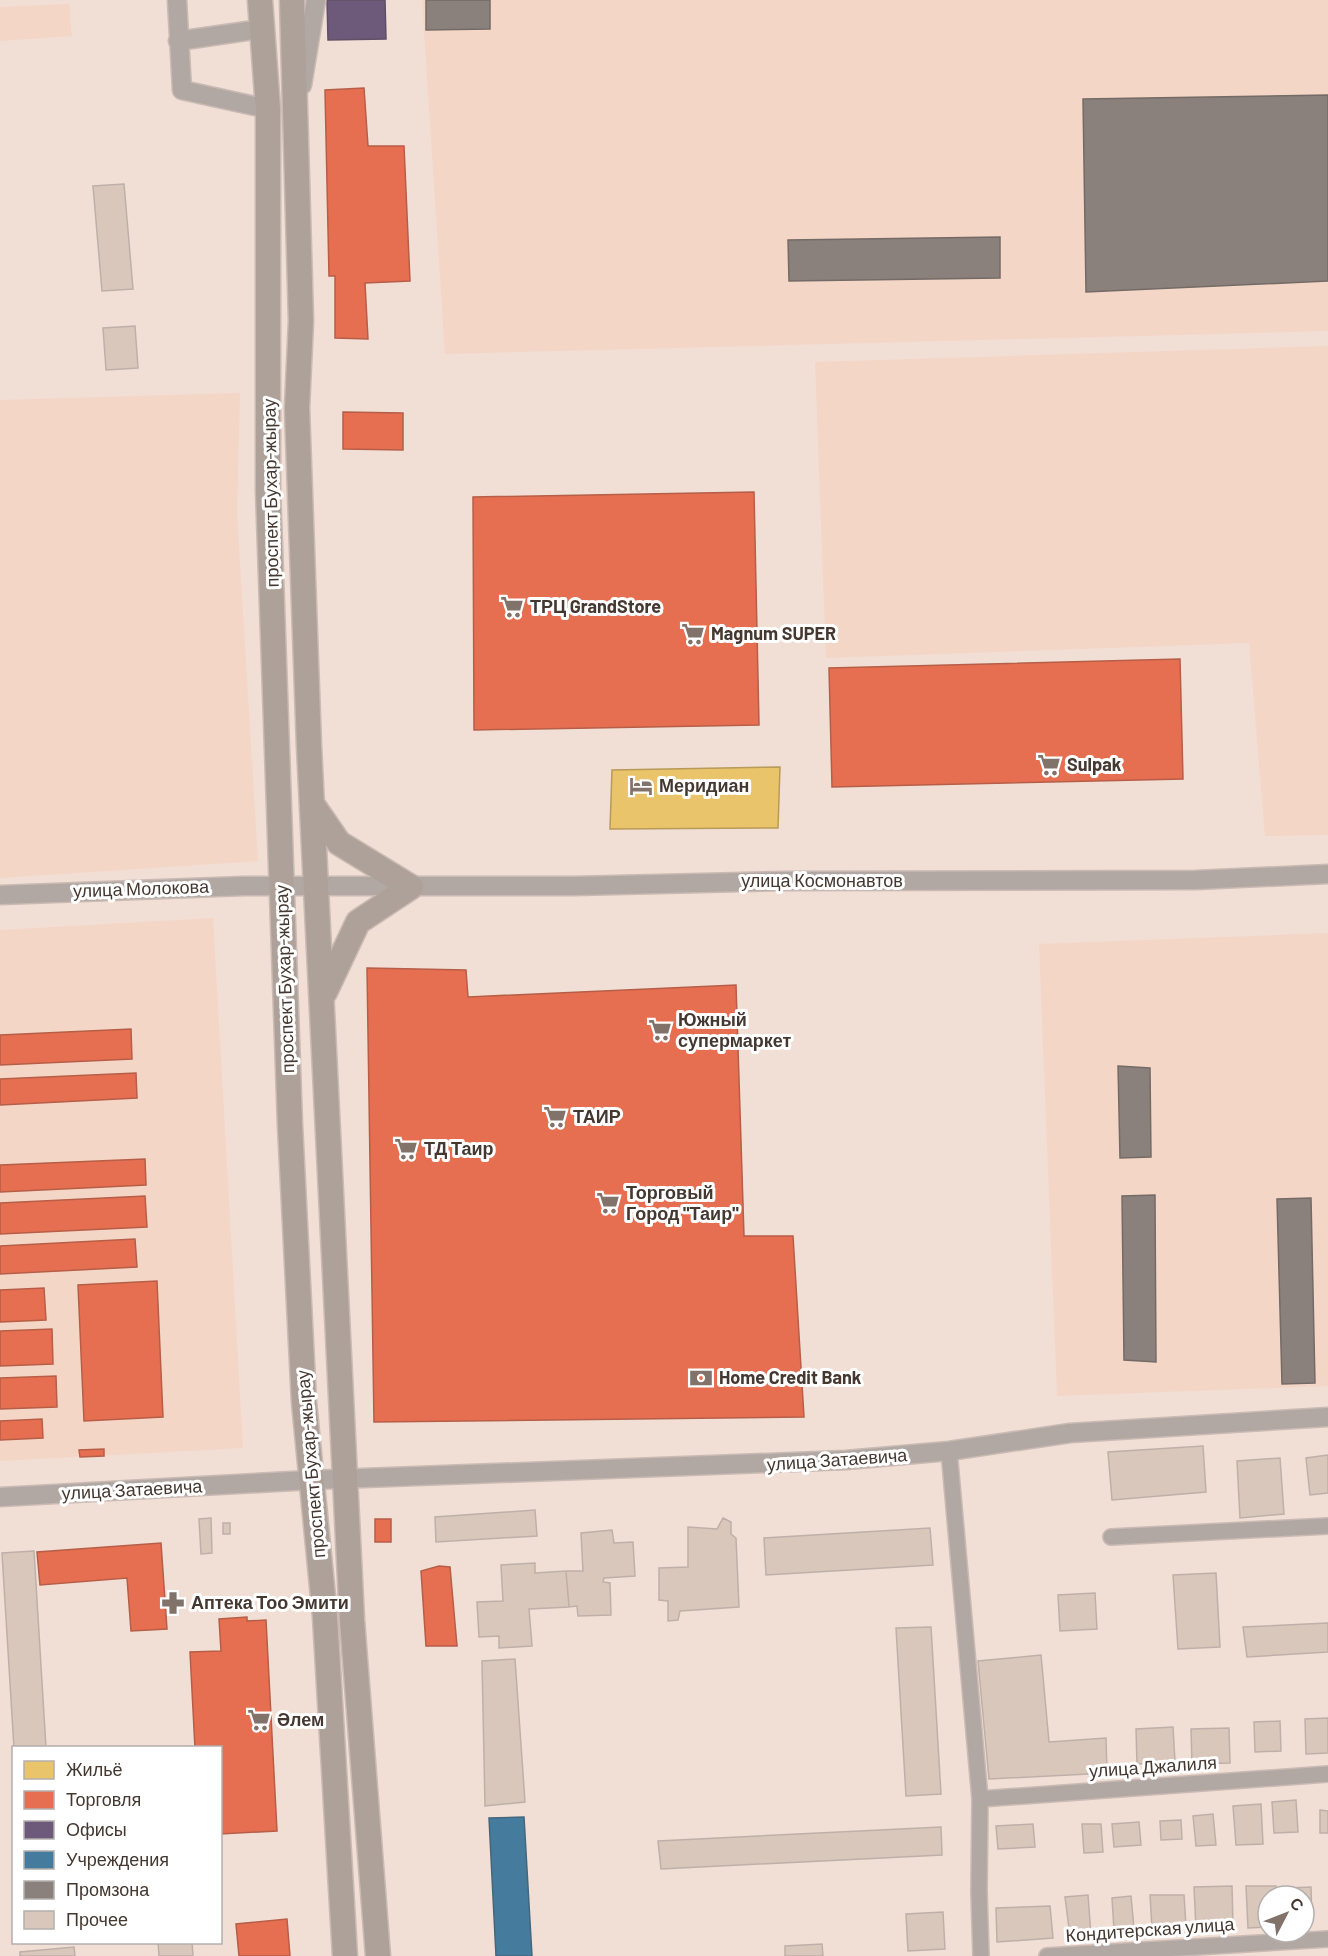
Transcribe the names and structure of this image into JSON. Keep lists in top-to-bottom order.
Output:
{
  "streets": {
    "main road": ["проспект Бухар-жырау"],
    "street": [
      "улица Космонавтов",
      "улица Молокова",
      "улица Затаевича",
      "улица Джалиля",
      "Кондитерская улица"
    ]
  },
  "crossings": [
    ["проспект Бухар-жырау", "улица Космонавтов"],
    ["проспект Бухар-жырау", "улица Молокова"],
    ["проспект Бухар-жырау", "улица Затаевича"],
    ["улица Космонавтов", "улица Молокова"]
  ],
  "places": {
    "supermarket": [
      "ТРЦ GrandStore",
      "Magnum SUPER",
      "Sulpak",
      "Южный супермаркет",
      "ТАИР",
      "ТД Таир",
      "Торговый Город \"Таир\"",
      "Әлем"
    ],
    "hotel": ["Меридиан"],
    "bank": ["Home Credit Bank"],
    "pharmacy": ["Аптека Тоо Эмити"]
  },
  "legend": [
    "Жильё",
    "Торговля",
    "Офисы",
    "Учреждения",
    "Промзона",
    "Прочее"
  ],
  "north": "top right"
}
